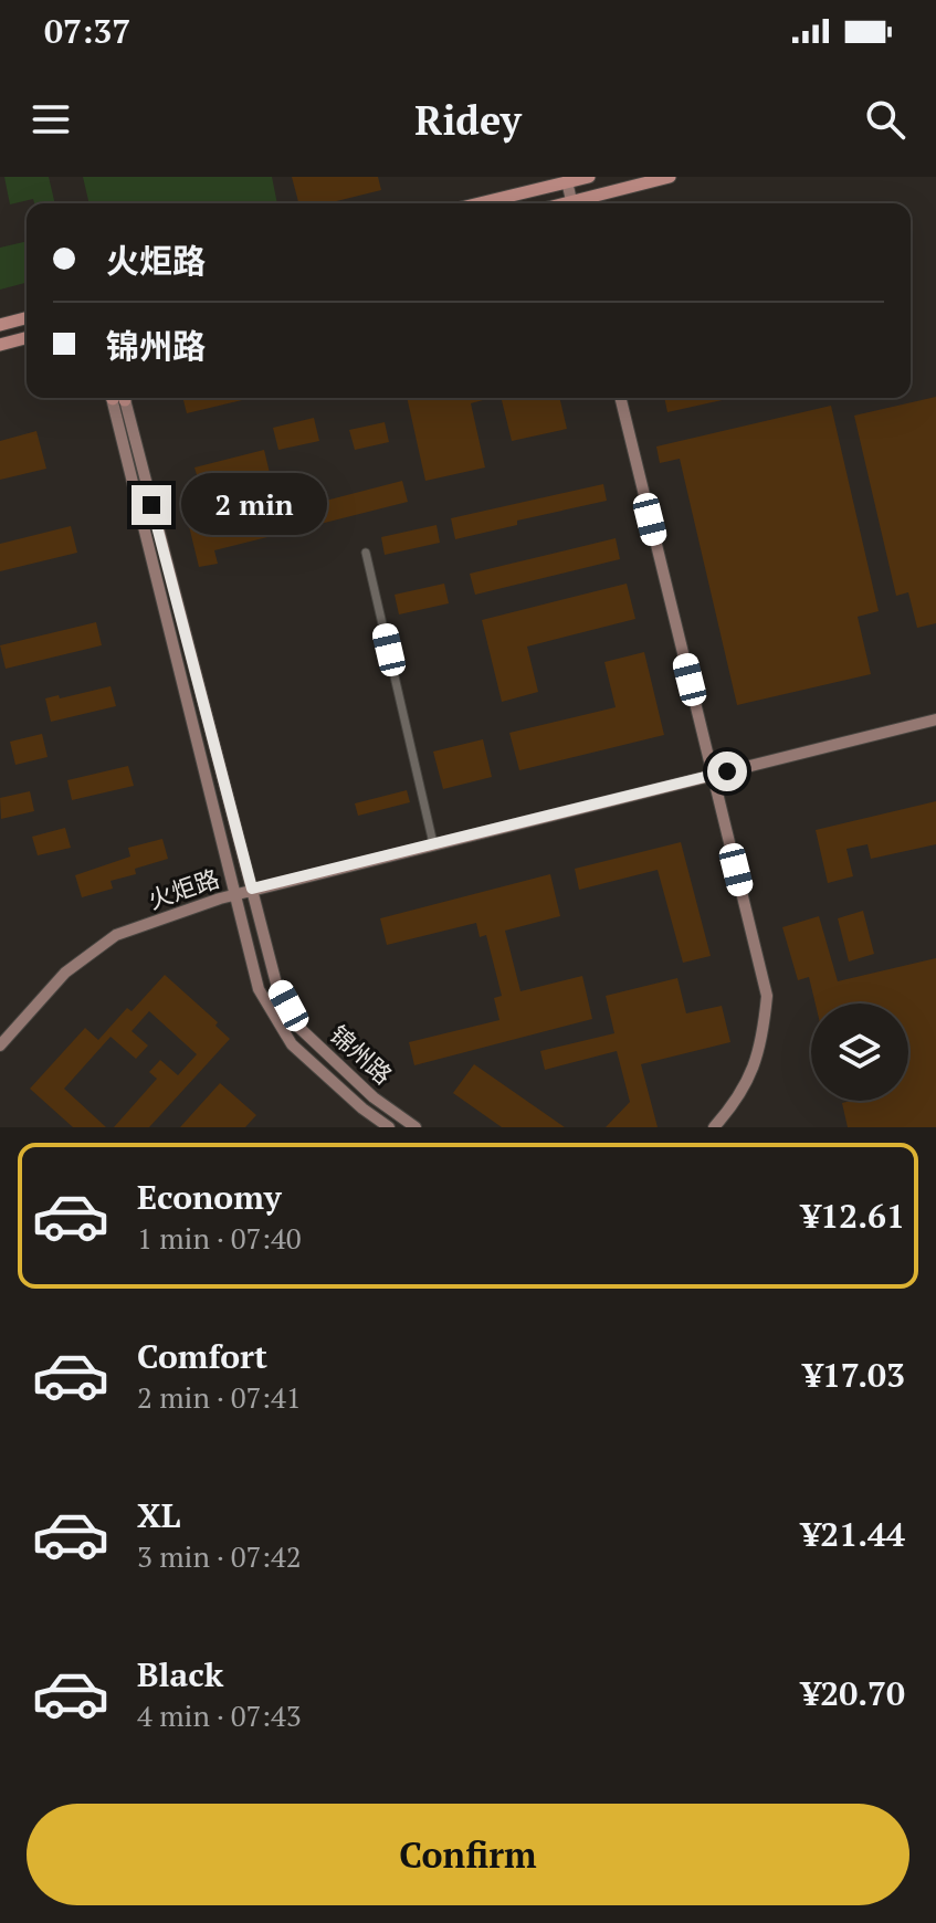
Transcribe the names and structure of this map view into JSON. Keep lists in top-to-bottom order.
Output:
{
  "streets": {
    "main road": ["火炬路", "锦州路"]
  },
  "crossings": [
    ["火炬路", "锦州路"]
  ],
  "page": {
    "status": "07:37",
    "header": "Ridey",
    "banner": ["火炬路", "锦州路"],
    "bubble": "2 min",
    "list": [
      {
        "name": "Economy",
        "note": "1 min · 07:40",
        "value": "¥12.61"
      },
      {
        "name": "Comfort",
        "note": "2 min · 07:41",
        "value": "¥17.03"
      },
      {
        "name": "XL",
        "note": "3 min · 07:42",
        "value": "¥21.44"
      },
      {
        "name": "Black",
        "note": "4 min · 07:43",
        "value": "¥20.70"
      }
    ],
    "buttons": "Confirm"
  }
}
